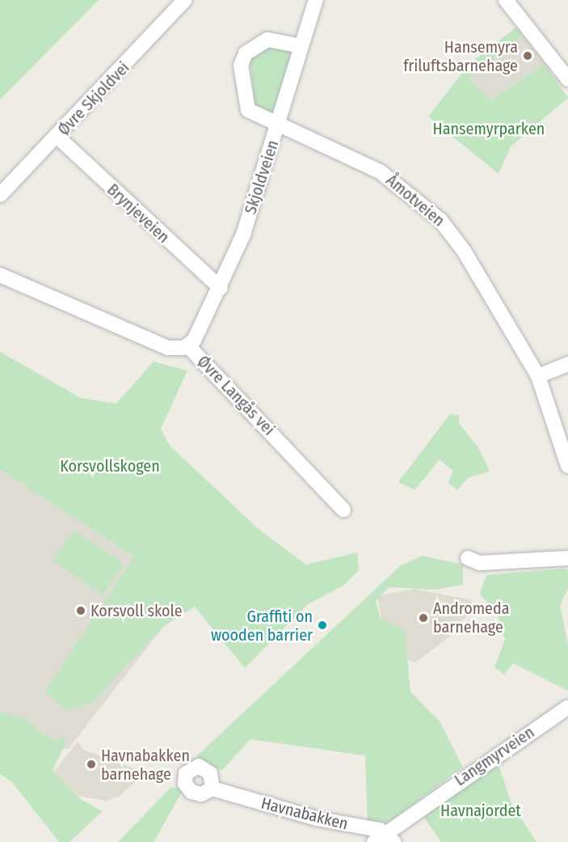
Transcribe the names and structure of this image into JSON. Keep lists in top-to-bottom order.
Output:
{
  "streets": {
    "street": [
      "Øvre Skjoldvei",
      "Skjoldveien",
      "Åmotveien",
      "Brynjeveien",
      "Øvre Langås vei",
      "Langmyrveien",
      "Havnabakken"
    ]
  },
  "crossings": [
    ["Øvre Skjoldvei", "Brynjeveien"],
    ["Skjoldveien", "Åmotveien"],
    ["Skjoldveien", "Brynjeveien"],
    ["Skjoldveien", "Øvre Langås vei"],
    ["Langmyrveien", "Havnabakken"]
  ],
  "parks": ["Hansemyrparken", "Korsvollskogen", "Havnajordet"],
  "places": [
    "Hansemyra friluftsbarnehage",
    "Korsvoll skole",
    "Andromeda barnehage",
    "Graffiti on wooden barrier",
    "Havnabakken barnehage"
  ]
}
